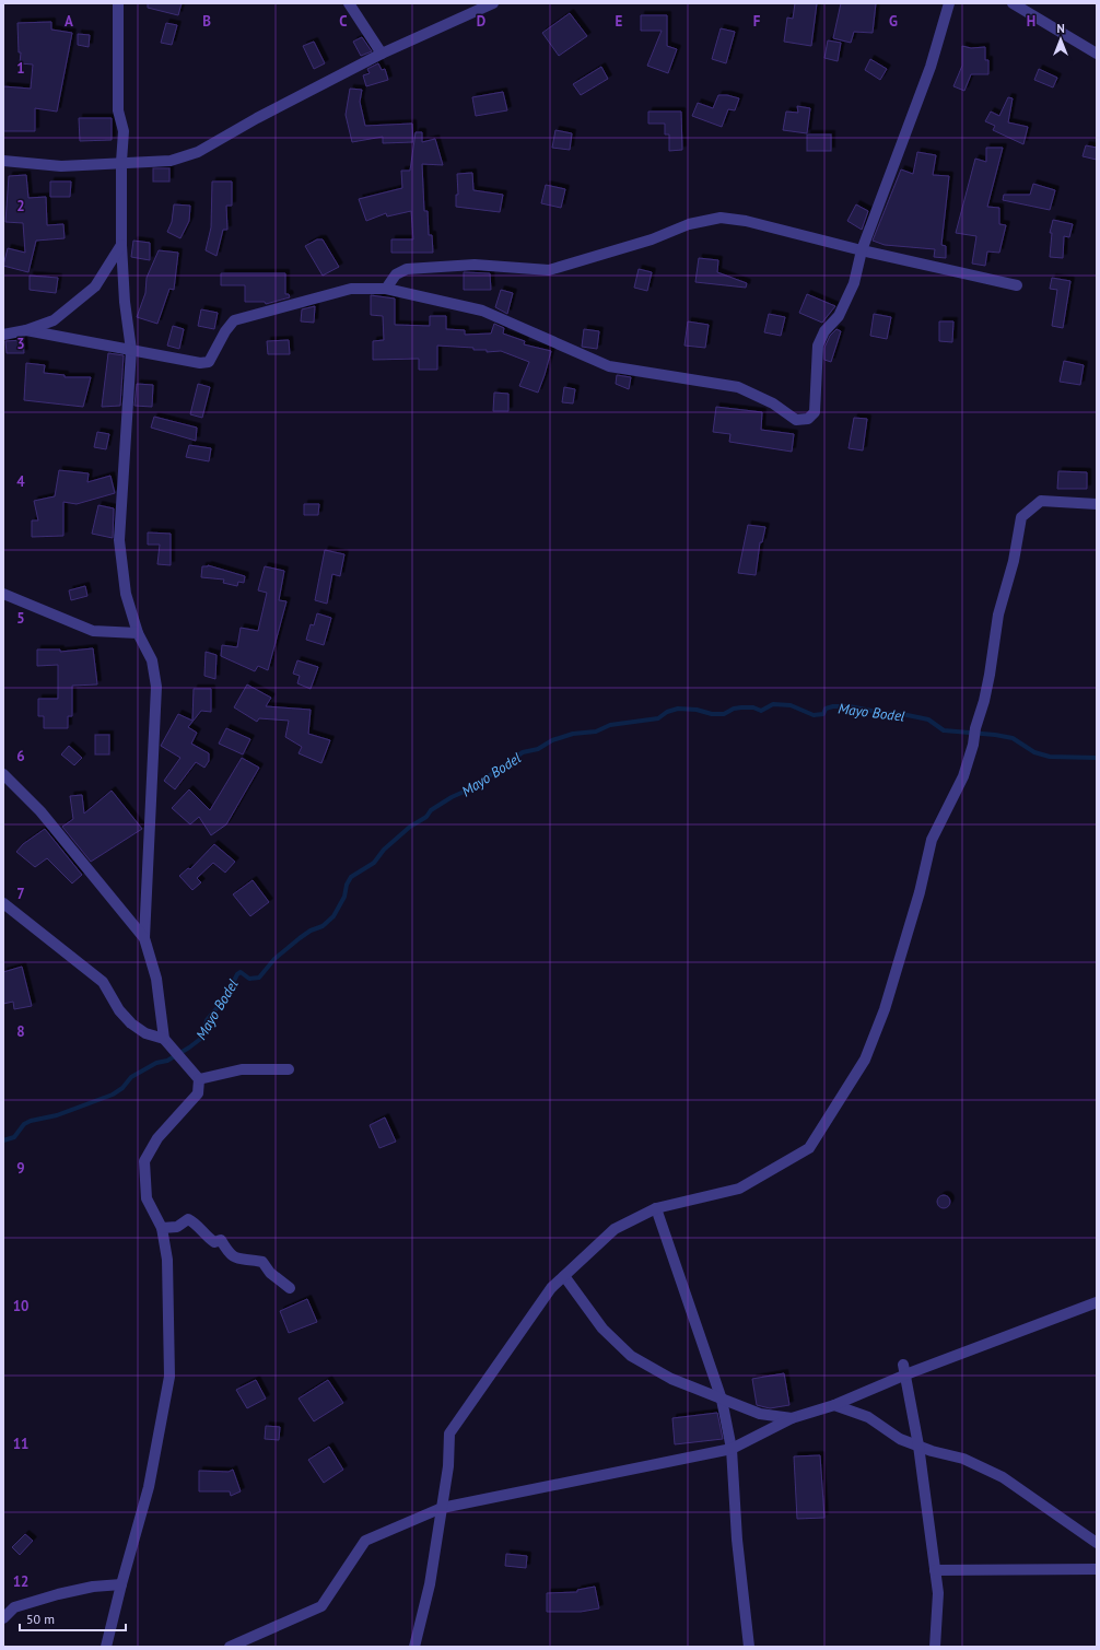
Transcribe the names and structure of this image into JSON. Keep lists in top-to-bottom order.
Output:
{
  "water": ["Mayo Bodel"],
  "scale_bar": "50 m",
  "north": "top",
  "grid": {
    "columns": [
      "A",
      "B",
      "C",
      "D",
      "E",
      "F",
      "G",
      "H"
    ],
    "rows": [
      "1",
      "2",
      "3",
      "4",
      "5",
      "6",
      "7",
      "8",
      "9",
      "10",
      "11",
      "12"
    ]
  }
}
